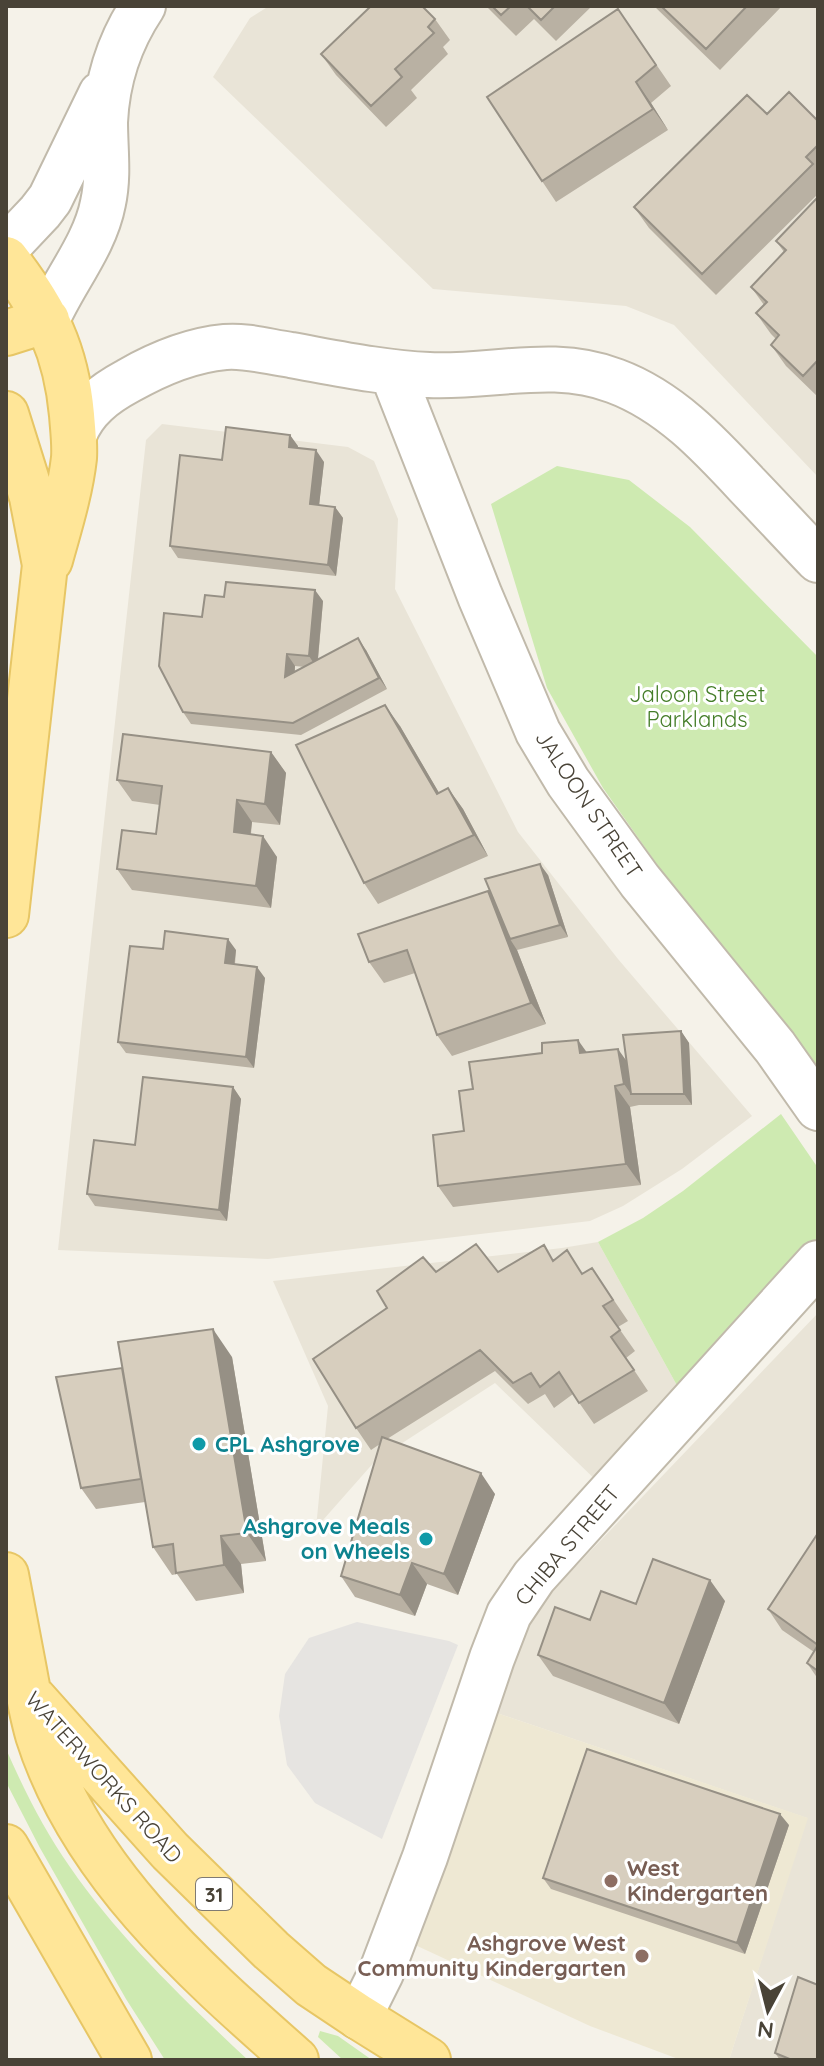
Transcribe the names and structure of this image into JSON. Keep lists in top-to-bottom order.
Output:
{
  "streets": {
    "main road": ["WATERWORKS ROAD", "31"],
    "street": ["JALOON STREET", "CHIBA STREET"]
  },
  "crossings": [
    ["CHIBA STREET", "WATERWORKS ROAD"]
  ],
  "parks": ["Jaloon Street Parklands"],
  "places": [
    "CPL Ashgrove",
    "Ashgrove Meals on Wheels",
    "West Kindergarten",
    "Ashgrove West Community Kindergarten"
  ],
  "north": "bottom"
}
